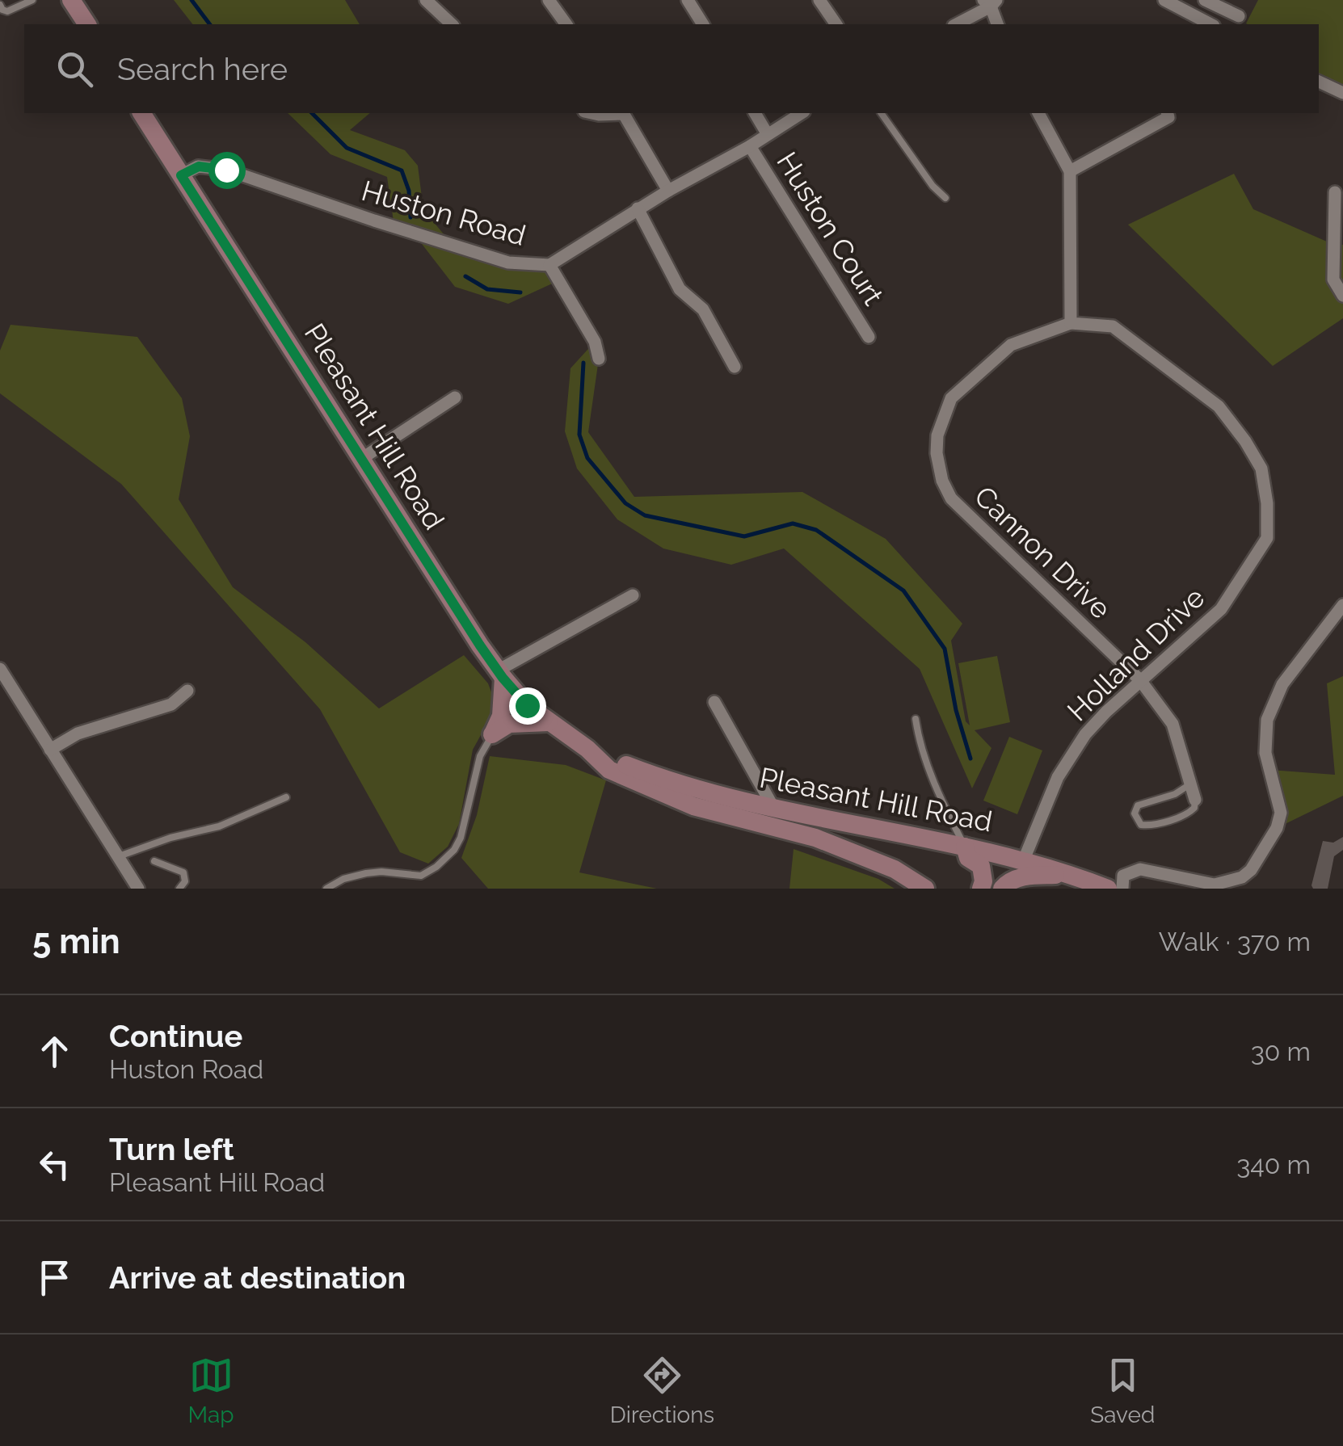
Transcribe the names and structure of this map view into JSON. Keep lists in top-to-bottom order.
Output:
{
  "streets": {
    "main road": ["Pleasant Hill Road"],
    "street": [
      "Huston Road",
      "Huston Court",
      "Cannon Drive",
      "Holland Drive"
    ]
  },
  "crossings": [
    ["Huston Road", "Huston Court"],
    ["Huston Road", "Pleasant Hill Road"],
    ["Pleasant Hill Road", "Holland Drive"],
    ["Cannon Drive", "Holland Drive"]
  ],
  "page": {
    "search": "Search here",
    "heading": ["5 min", "Walk · 370 m"],
    "list": [
      ["Continue", "Huston Road", "30 m"],
      ["Turn left", "Pleasant Hill Road", "340 m"],
      "Arrive at destination"
    ],
    "nav": ["Map", "Directions", "Saved"]
  }
}
